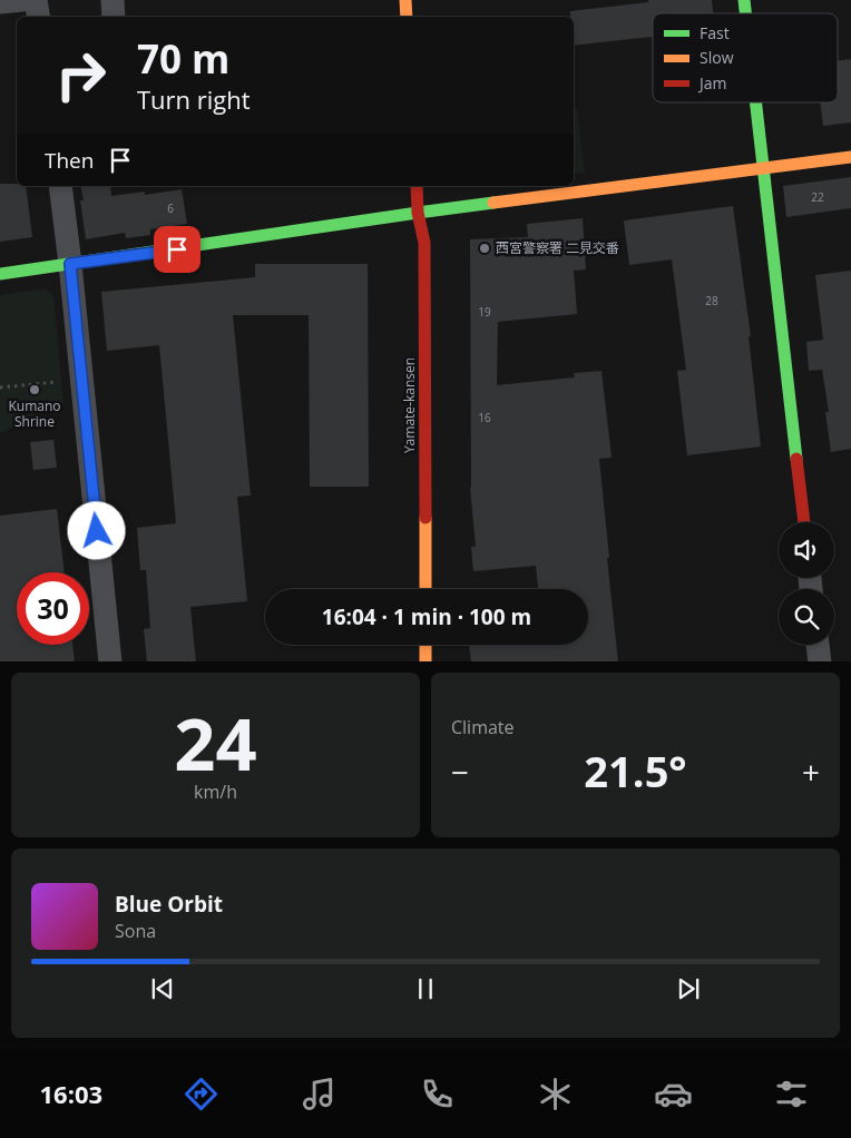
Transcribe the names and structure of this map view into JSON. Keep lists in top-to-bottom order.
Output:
{
  "streets": {
    "street": ["Yamate-kansen"]
  },
  "places": ["西宮警察署 二見交番", "Kumano Shrine"],
  "house_numbers": [
    "22",
    "6",
    "28",
    "19",
    "16"
  ],
  "legend": ["Fast", "Slow", "Jam"],
  "page": {
    "turn": ["70 m", "Turn right"],
    "then": "Then",
    "limit": "30",
    "trip": "16:04 · 1 min · 100 m",
    "tile": [
      ["24", "km/h"],
      "Climate"
    ],
    "heat": ["−", "21.5°", "+"],
    "song": ["Blue Orbit", "Sona"],
    "tabs": "16:03"
  }
}
